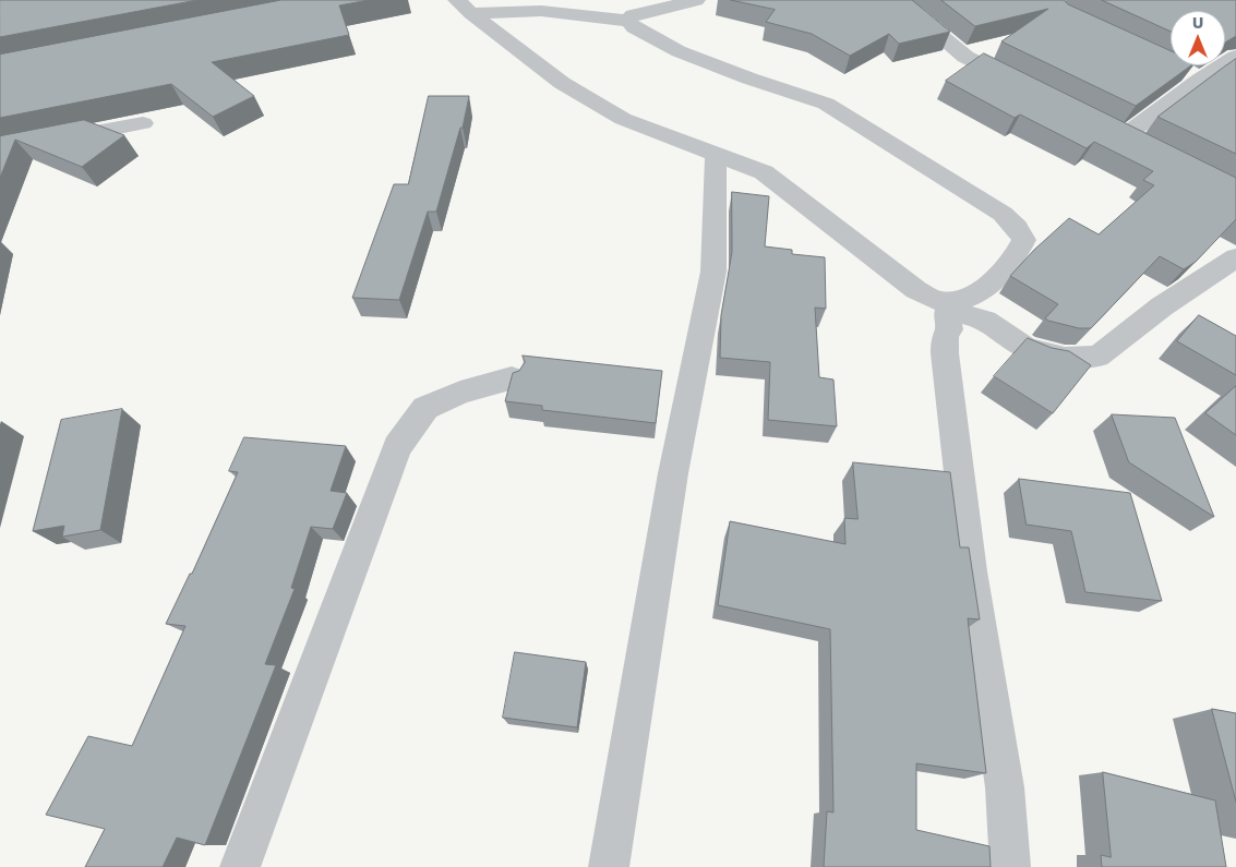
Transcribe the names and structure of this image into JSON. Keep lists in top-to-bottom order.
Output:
{
  "north": "top"
}
